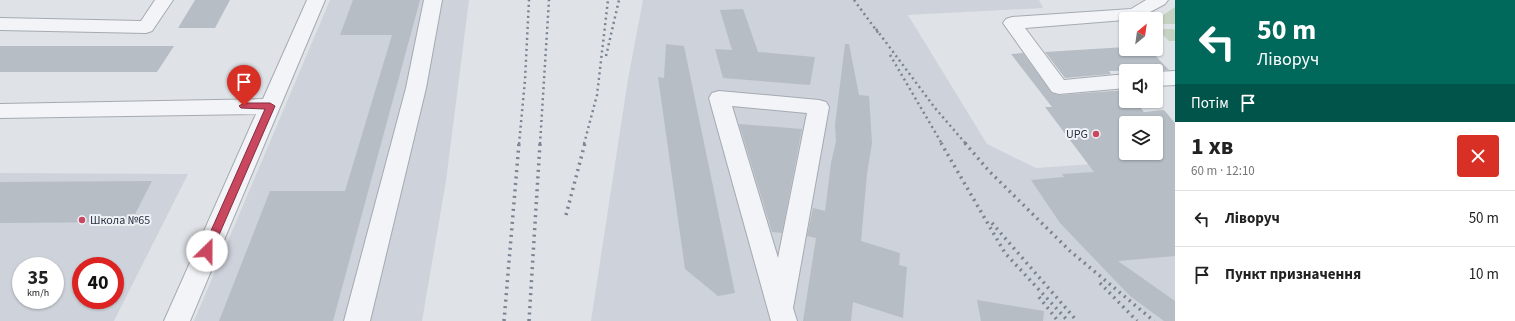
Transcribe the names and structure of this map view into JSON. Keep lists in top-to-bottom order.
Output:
{
  "places": ["UPG", "Школа №65"],
  "north": "top right",
  "page": {
    "turn": ["50 m", "Ліворуч"],
    "then": "Потім",
    "heading": ["1 хв", "60 m · 12:10"],
    "list": [
      {
        "name": "Ліворуч",
        "value": "50 m"
      },
      {
        "name": "Пункт призначення",
        "value": "10 m"
      }
    ],
    "speed": "35 km/h",
    "limit": "40"
  }
}
